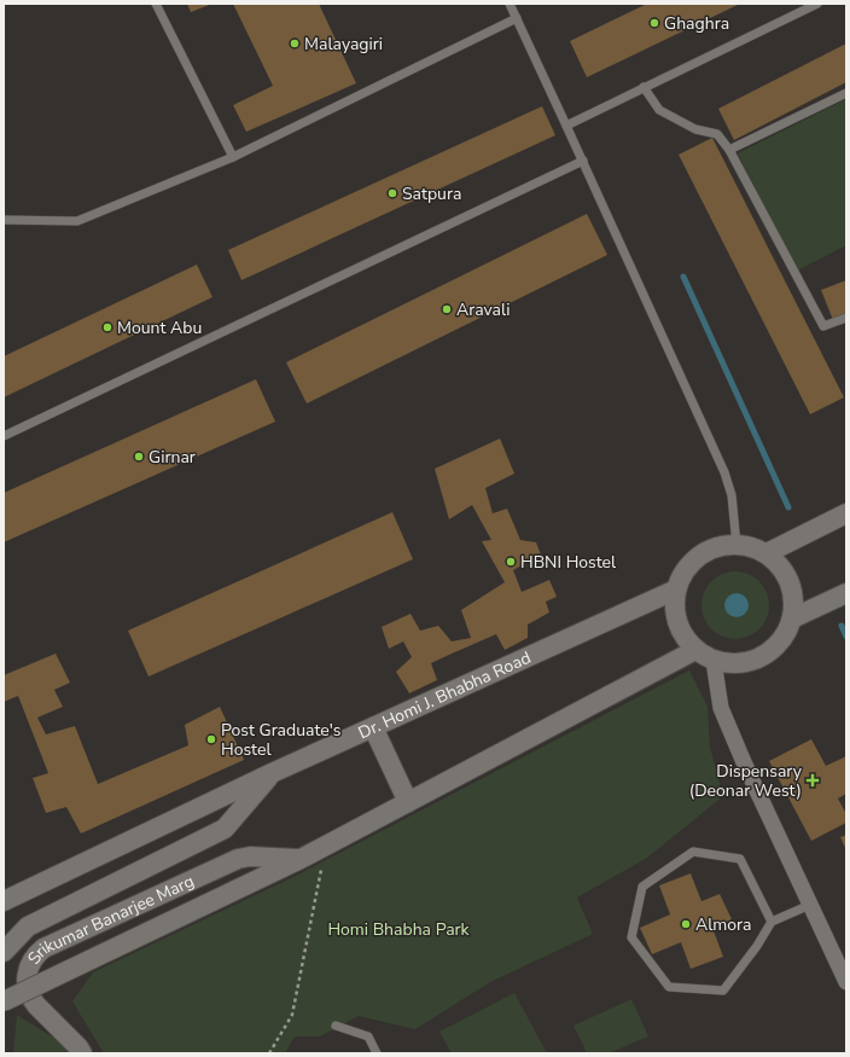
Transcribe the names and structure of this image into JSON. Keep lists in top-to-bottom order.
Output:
{
  "streets": {
    "street": ["Dr. Homi J. Bhabha Road", "Srikumar Banarjee Marg"]
  },
  "crossings": [
    ["Dr. Homi J. Bhabha Road", "Srikumar Banarjee Marg"]
  ],
  "parks": ["Homi Bhabha Park"],
  "places": {
    "other": [
      "Ghaghra",
      "Malayagiri",
      "Satpura",
      "Aravali",
      "Mount Abu",
      "Girnar",
      "HBNI Hostel",
      "Post Graduate's Hostel",
      "Almora"
    ],
    "health": ["Dispensary (Deonar West)"]
  }
}
